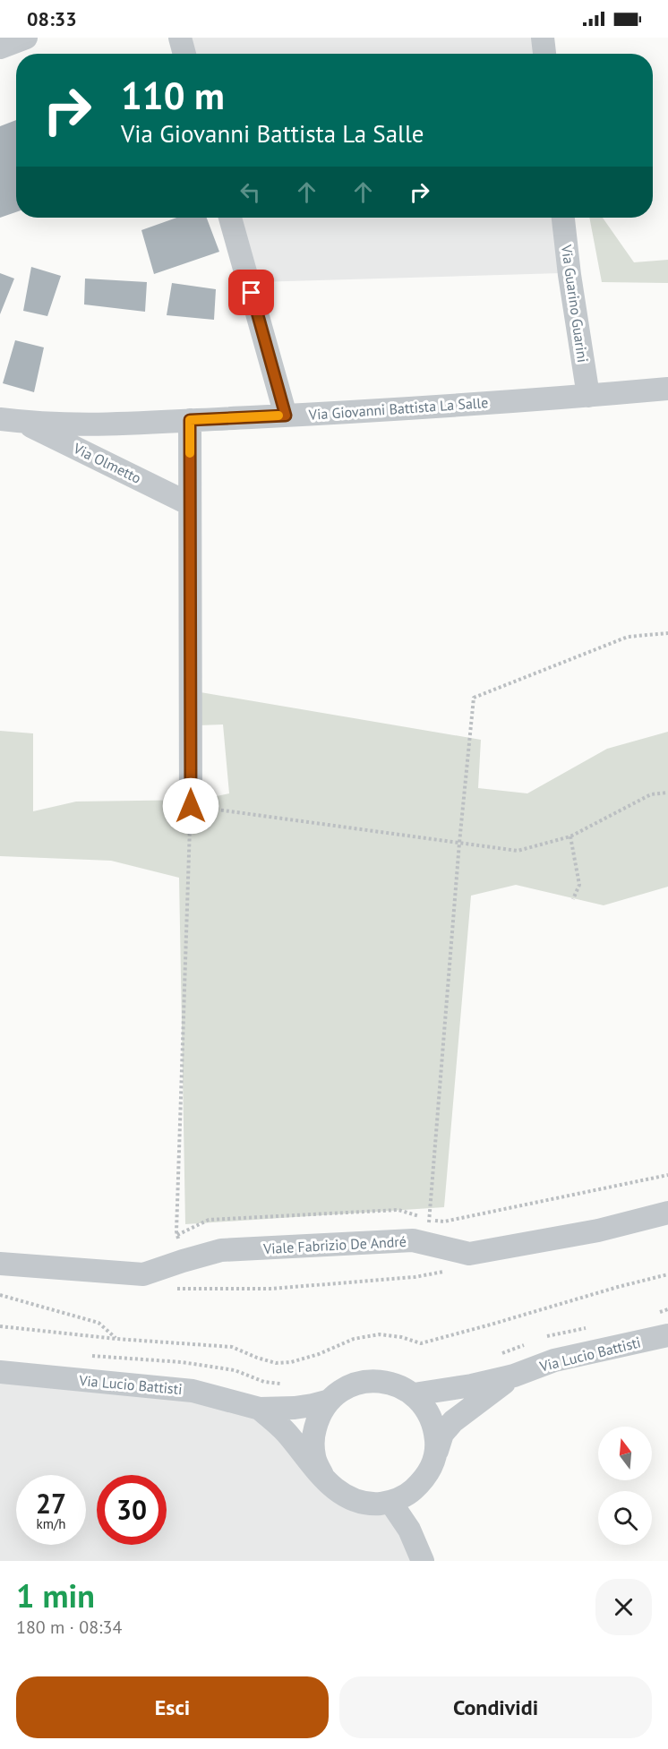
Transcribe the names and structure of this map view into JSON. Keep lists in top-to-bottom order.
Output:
{
  "streets": {
    "street": [
      "Via Guarino Guarini",
      "Via Giovanni Battista La Salle",
      "Via Olmetto",
      "Viale Fabrizio De André",
      "Via Lucio Battisti"
    ]
  },
  "crossings": [
    ["Via Guarino Guarini", "Via Giovanni Battista La Salle"],
    ["Via Giovanni Battista La Salle", "Via Olmetto"]
  ],
  "north": "top",
  "page": {
    "status": "08:33",
    "turn": ["110 m", "Via Giovanni Battista La Salle"],
    "speed": "27 km/h",
    "limit": "30",
    "heading": ["1 min", "180 m · 08:34"],
    "buttons": ["Esci", "Condividi"]
  }
}
